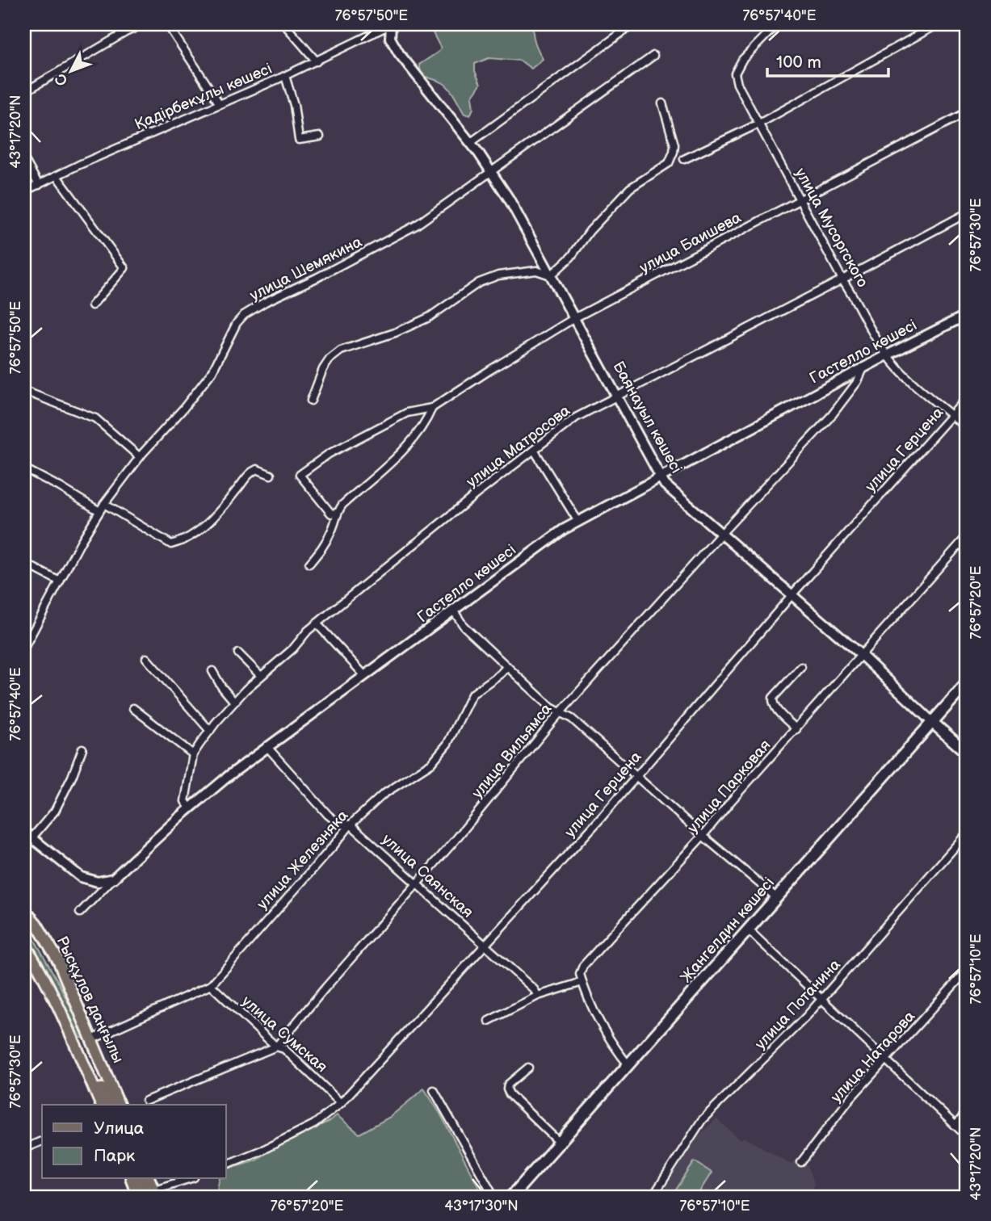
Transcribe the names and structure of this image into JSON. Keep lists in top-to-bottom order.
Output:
{
  "streets": {
    "main road": ["Баянауыл көшесі", "Жангелдин көшесі", "Рысқұлов даңғылы"],
    "street": [
      "Қадірбекұлы көшесі",
      "улица Мусоргского",
      "улица Баишева",
      "улица Шемякина",
      "Гастелло көшесі",
      "улица Матросова",
      "улица Герцена",
      "улица Вильямса",
      "улица Парковая",
      "улица Железняка",
      "улица Саянская",
      "улица Потанина",
      "улица Сумская",
      "улица Натарова"
    ]
  },
  "crossings": [
    ["Қадірбекұлы көшесі", "Баянауыл көшесі"],
    ["улица Мусоргского", "улица Баишева"],
    ["улица Мусоргского", "Гастелло көшесі"],
    ["улица Мусоргского", "улица Матросова"],
    ["улица Мусоргского", "улица Герцена"],
    ["улица Баишева", "Баянауыл көшесі"],
    ["улица Шемякина", "Баянауыл көшесі"],
    ["Гастелло көшесі", "Баянауыл көшесі"],
    ["Гастелло көшесі", "улица Матросова"],
    ["Гастелло көшесі", "улица Вильямса"],
    ["Гастелло көшесі", "улица Саянская"],
    ["Баянауыл көшесі", "улица Матросова"],
    ["Баянауыл көшесі", "улица Герцена"],
    ["Баянауыл көшесі", "улица Вильямса"],
    ["Баянауыл көшесі", "улица Парковая"],
    ["Баянауыл көшесі", "Жангелдин көшесі"],
    ["улица Герцена", "улица Саянская"],
    ["улица Герцена", "улица Сумская"],
    ["улица Вильямса", "улица Саянская"],
    ["улица Вильямса", "улица Сумская"],
    ["улица Железняка", "улица Саянская"],
    ["улица Железняка", "Рысқұлов даңғылы"],
    ["улица Железняка", "улица Сумская"]
  ],
  "legend": ["Улица", "Парк"],
  "scale_bar": "100 m",
  "north": "bottom left",
  "coordinates": [
    "76°57'50\"E",
    "76°57'40\"E",
    "43°17'20\"N",
    "76°57'30\"E",
    "76°57'20\"E",
    "76°57'10\"E",
    "43°17'30\"N"
  ]
}
